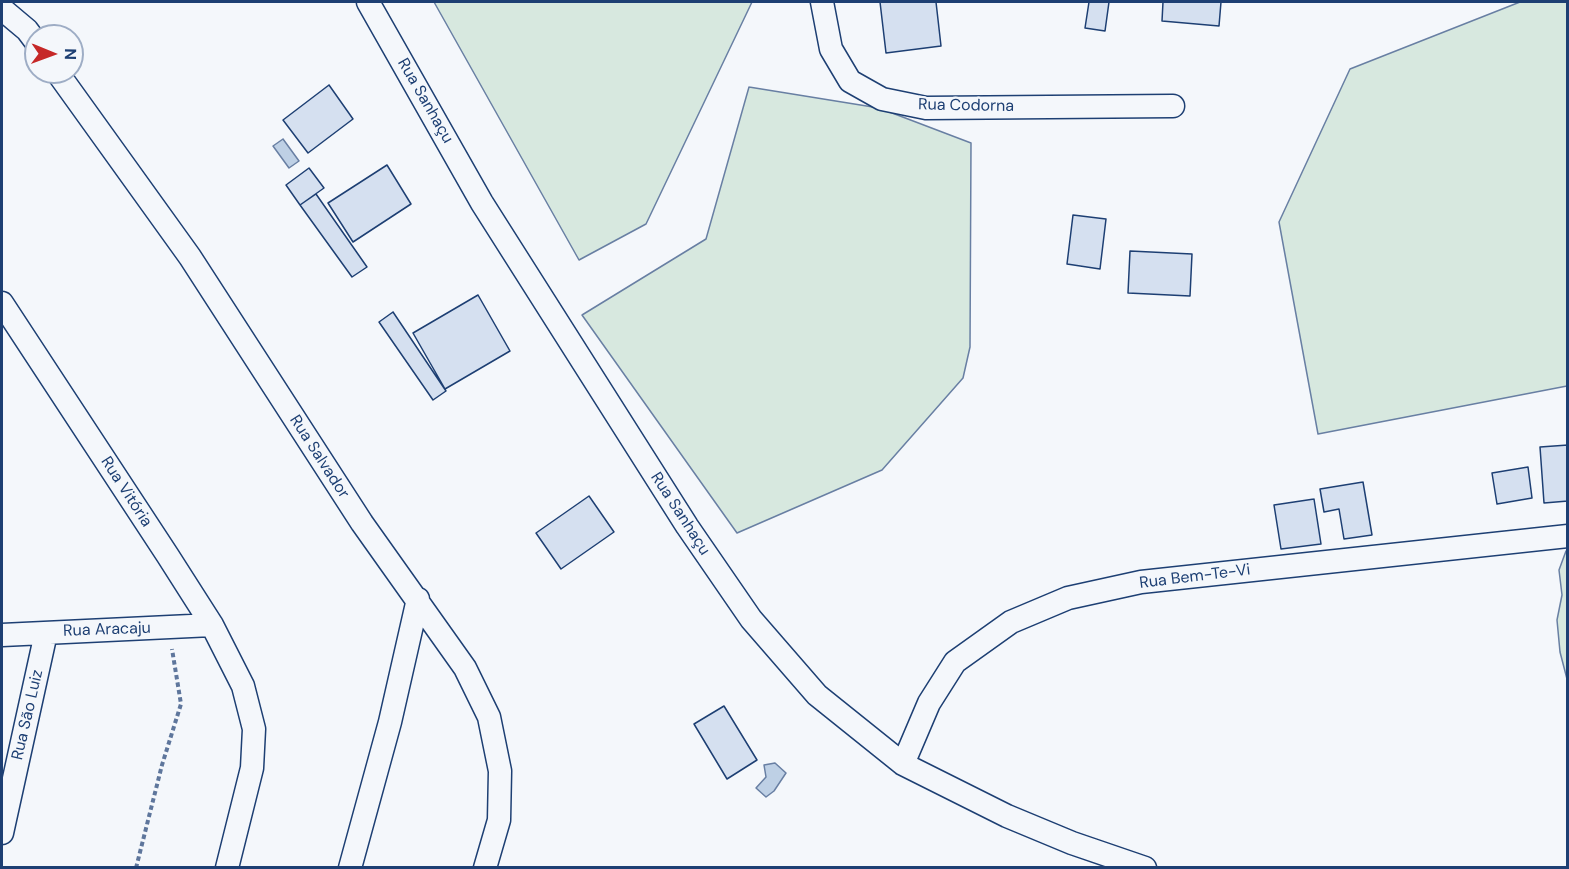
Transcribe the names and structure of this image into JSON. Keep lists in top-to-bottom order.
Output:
{
  "streets": {
    "street": [
      "Rua Sanhaçu",
      "Rua Codorna",
      "Rua Salvador",
      "Rua Vitória",
      "Rua Bem-Te-Vi",
      "Rua Aracaju",
      "Rua São Luiz"
    ]
  },
  "crossings": [
    ["Rua Sanhaçu", "Rua Bem-Te-Vi"],
    ["Rua Vitória", "Rua Aracaju"],
    ["Rua Aracaju", "Rua São Luiz"]
  ],
  "north": "right"
}
